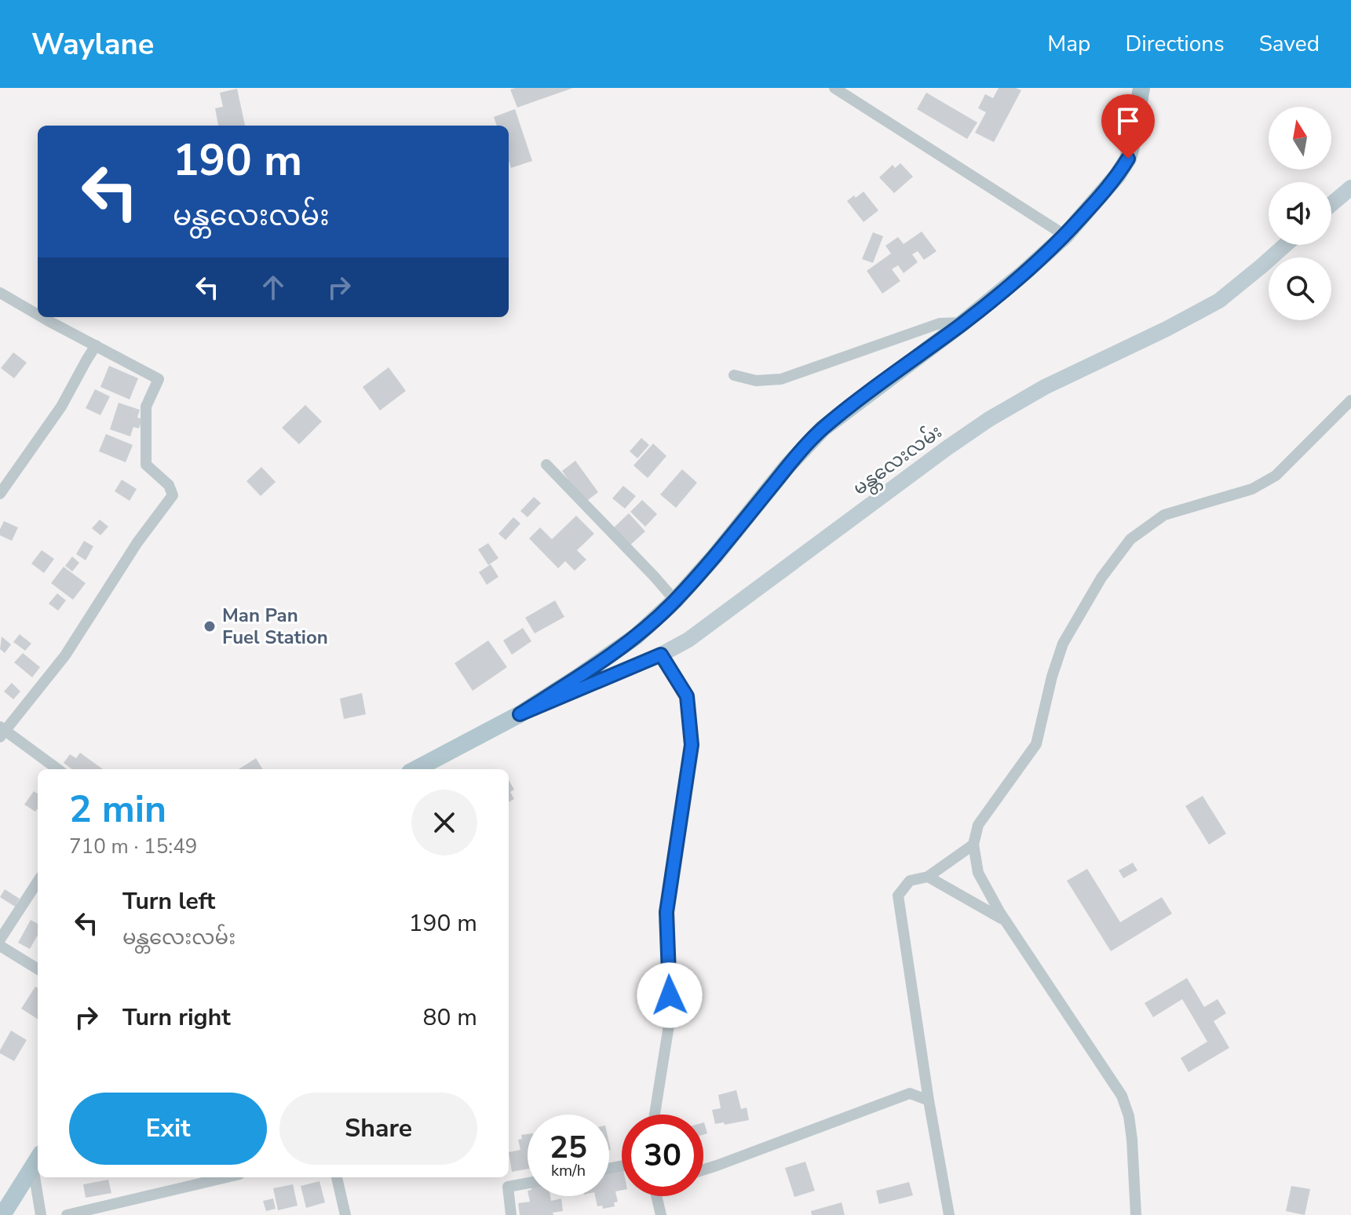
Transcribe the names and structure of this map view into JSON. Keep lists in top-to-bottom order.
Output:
{
  "streets": {
    "main road": ["မန္တလေးလမ်း"]
  },
  "places": ["Man Pan Fuel Station"],
  "north": "top",
  "page": {
    "header": "Waylane",
    "nav": ["Map", "Directions", "Saved"],
    "turn": ["190 m", "မန္တလေးလမ်း"],
    "heading": ["2 min", "710 m · 15:49"],
    "list": [
      {
        "name": "Turn left",
        "note": "မန္တလေးလမ်း",
        "value": "190 m"
      },
      {
        "name": "Turn right",
        "value": "80 m"
      }
    ],
    "buttons": ["Exit", "Share"],
    "speed": "25 km/h",
    "limit": "30"
  }
}
